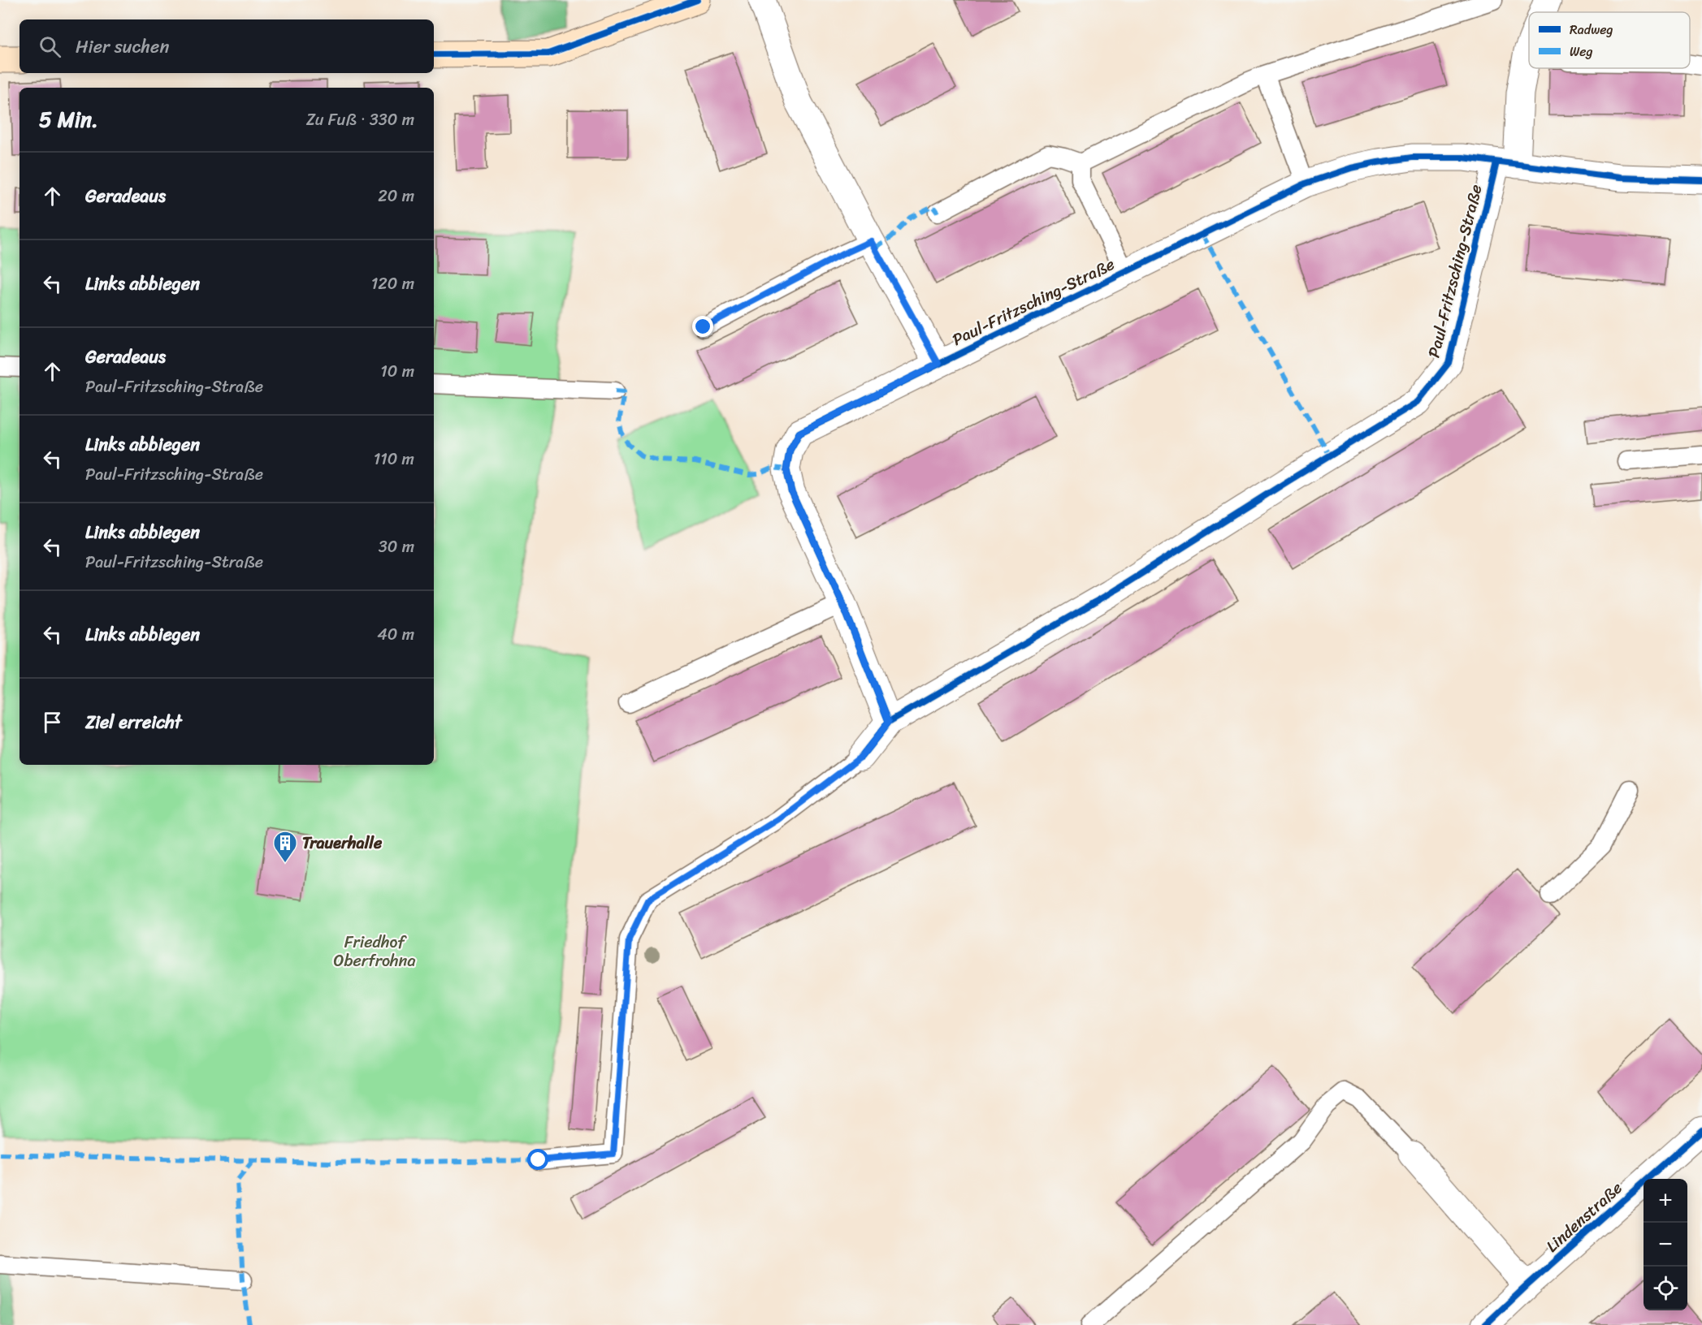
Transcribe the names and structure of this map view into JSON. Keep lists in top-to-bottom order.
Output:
{
  "streets": {
    "street": ["Paul-Fritzsching-Straße", "Lindenstraße"]
  },
  "parks": ["Friedhof Oberfrohna"],
  "places": {
    "building": ["Trauerhalle"]
  },
  "legend": ["Radweg", "Weg"],
  "page": {
    "search": "Hier suchen",
    "heading": ["5 Min.", "Zu Fuß · 330 m"],
    "list": [
      ["Geradeaus", "20 m"],
      ["Links abbiegen", "120 m"],
      ["Geradeaus", "Paul-Fritzsching-Straße", "10 m"],
      ["Links abbiegen", "Paul-Fritzsching-Straße", "110 m"],
      ["Links abbiegen", "Paul-Fritzsching-Straße", "30 m"],
      ["Links abbiegen", "40 m"],
      "Ziel erreicht"
    ],
    "map_buttons": ["+", "−"]
  }
}
